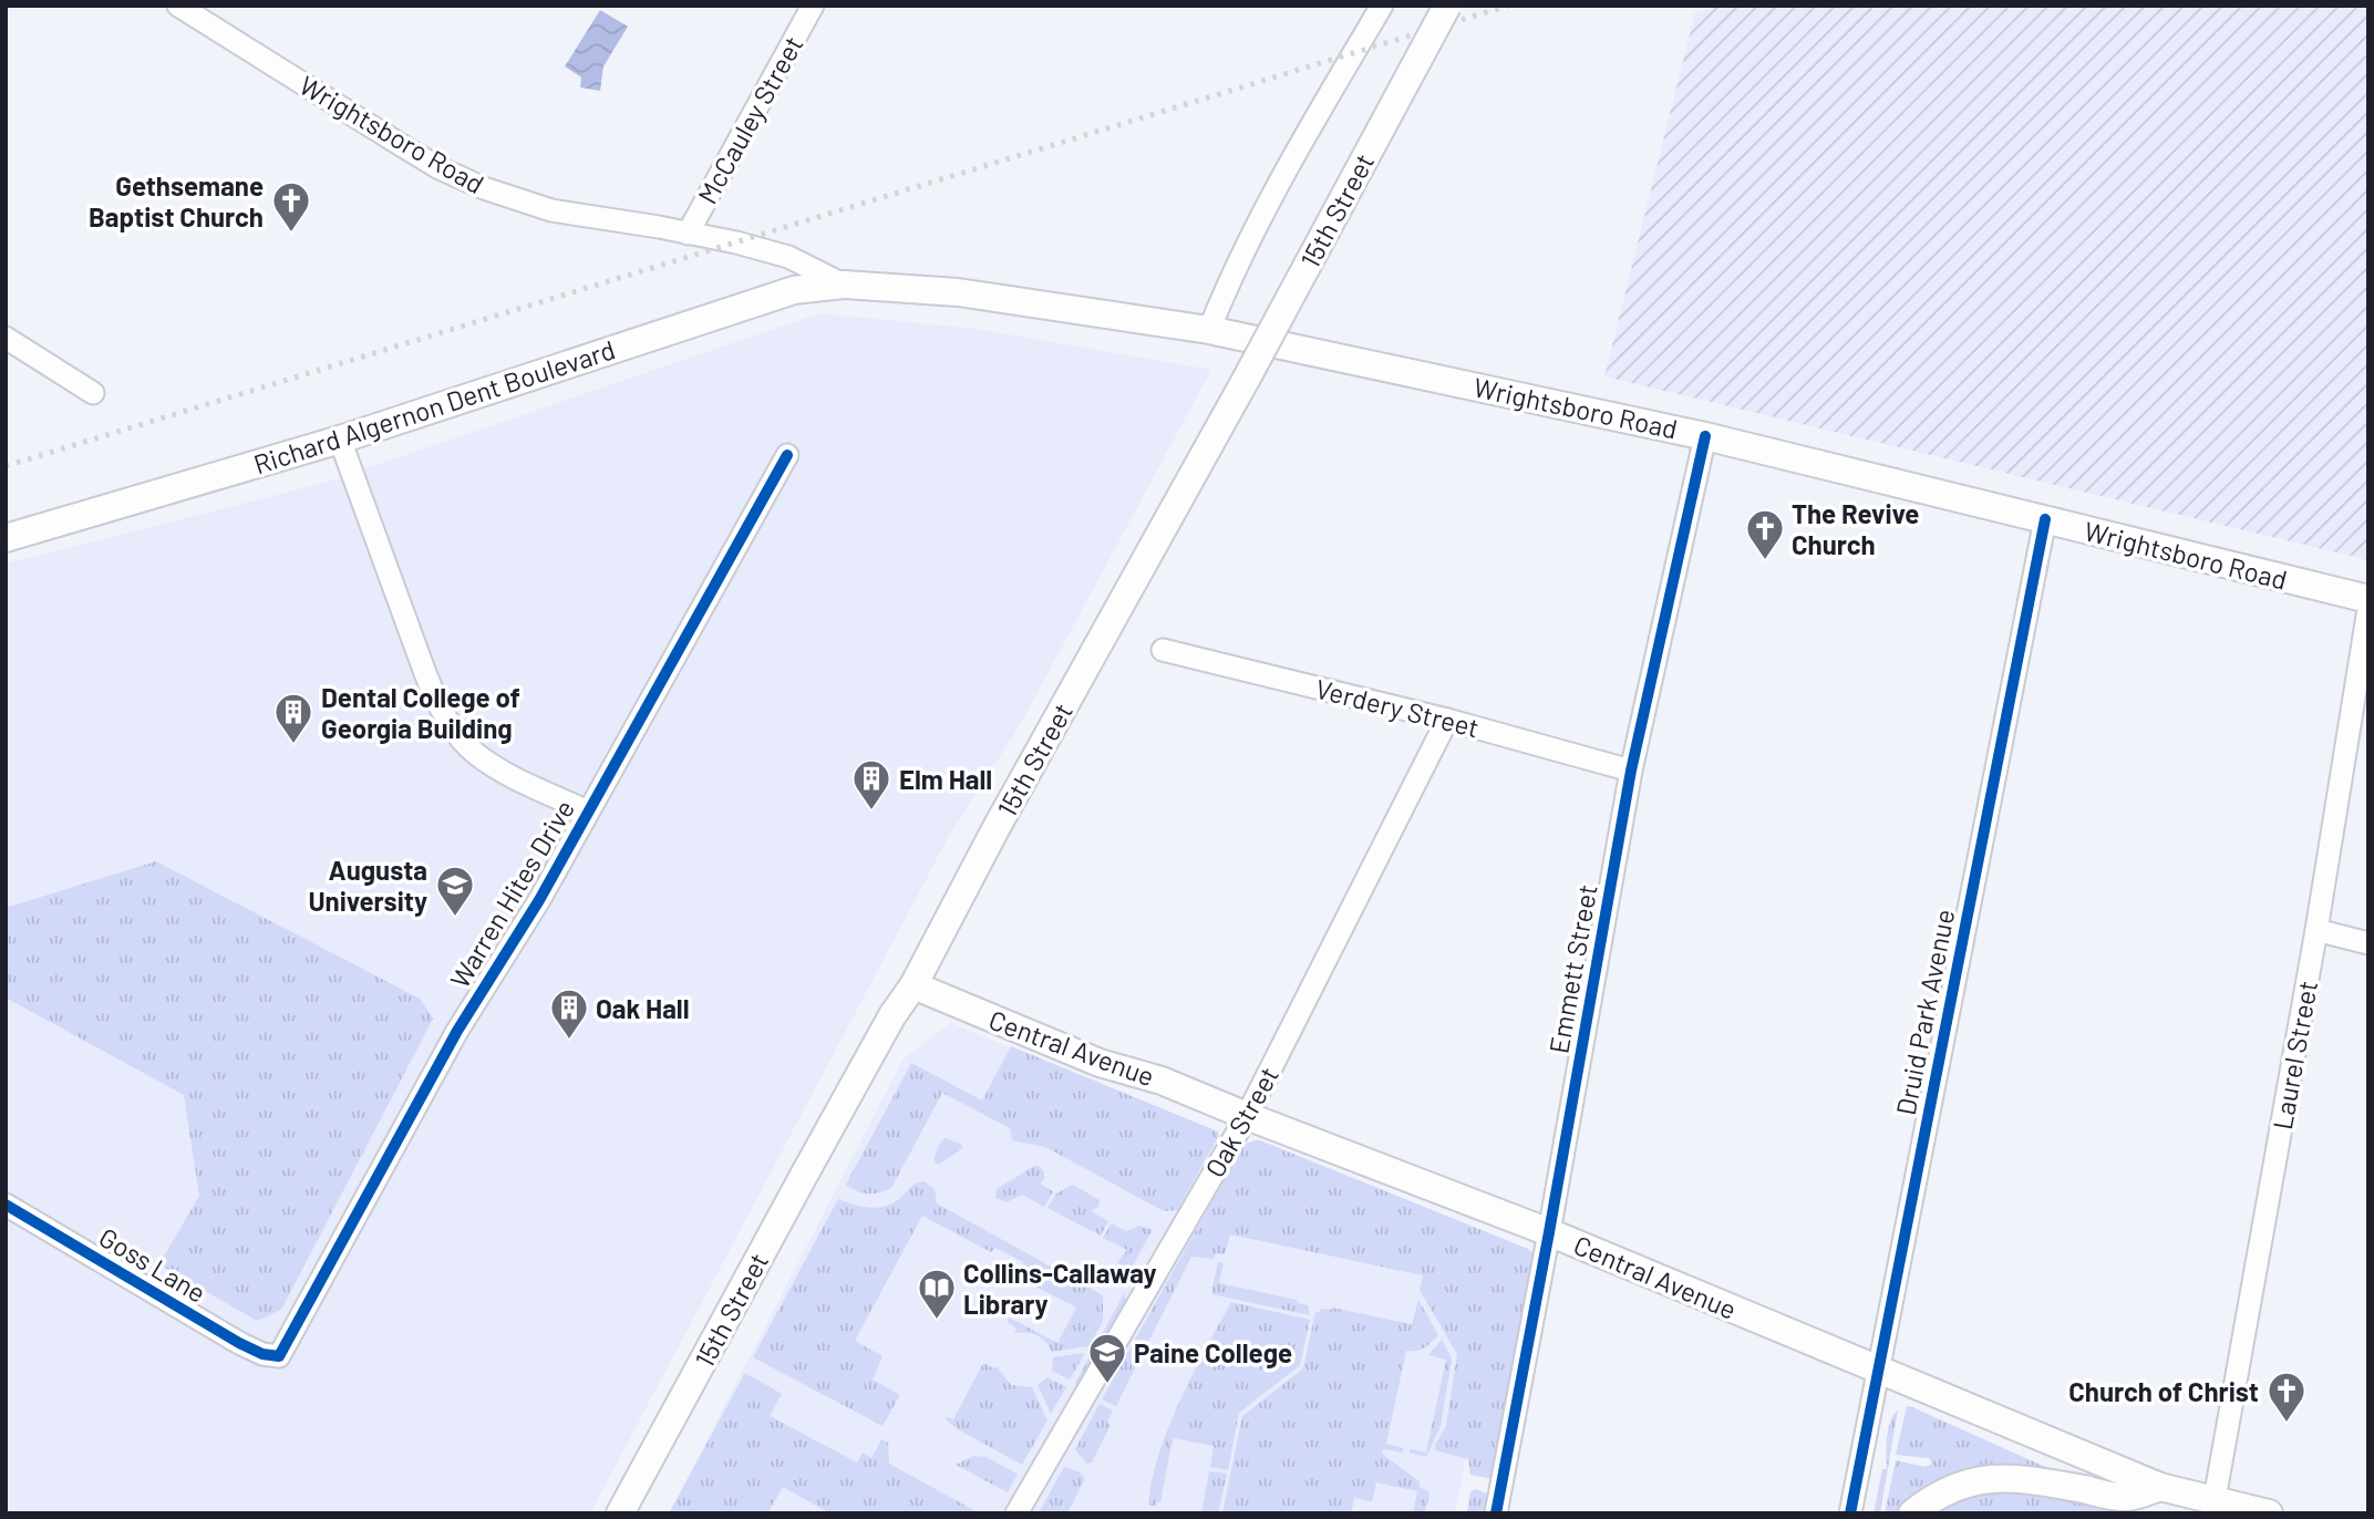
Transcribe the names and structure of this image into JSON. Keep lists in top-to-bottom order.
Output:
{
  "streets": {
    "main road": [
      "Wrightsboro Road",
      "15th Street",
      "Richard Algernon Dent Boulevard",
      "Central Avenue"
    ],
    "street": [
      "McCauley Street",
      "Verdery Street",
      "Warren Hites Drive",
      "Emmett Street",
      "Druid Park Avenue",
      "Laurel Street",
      "Oak Street",
      "Goss Lane"
    ]
  },
  "crossings": [
    ["McCauley Street", "Wrightsboro Road"],
    ["Wrightsboro Road", "Richard Algernon Dent Boulevard"],
    ["Wrightsboro Road", "Emmett Street"],
    ["Wrightsboro Road", "Druid Park Avenue"],
    ["15th Street", "Central Avenue"],
    ["Verdery Street", "Emmett Street"],
    ["Verdery Street", "Oak Street"],
    ["Warren Hites Drive", "Goss Lane"],
    ["Emmett Street", "Central Avenue"],
    ["Druid Park Avenue", "Central Avenue"],
    ["Central Avenue", "Laurel Street"],
    ["Central Avenue", "Oak Street"]
  ],
  "places": {
    "church": ["Gethsemane Baptist Church", "The Revive Church", "Church of Christ"],
    "building": ["Dental College of Georgia Building", "Elm Hall", "Oak Hall"],
    "school or university": ["Augusta University", "Paine College"],
    "library": ["Collins-Callaway Library"]
  }
}
